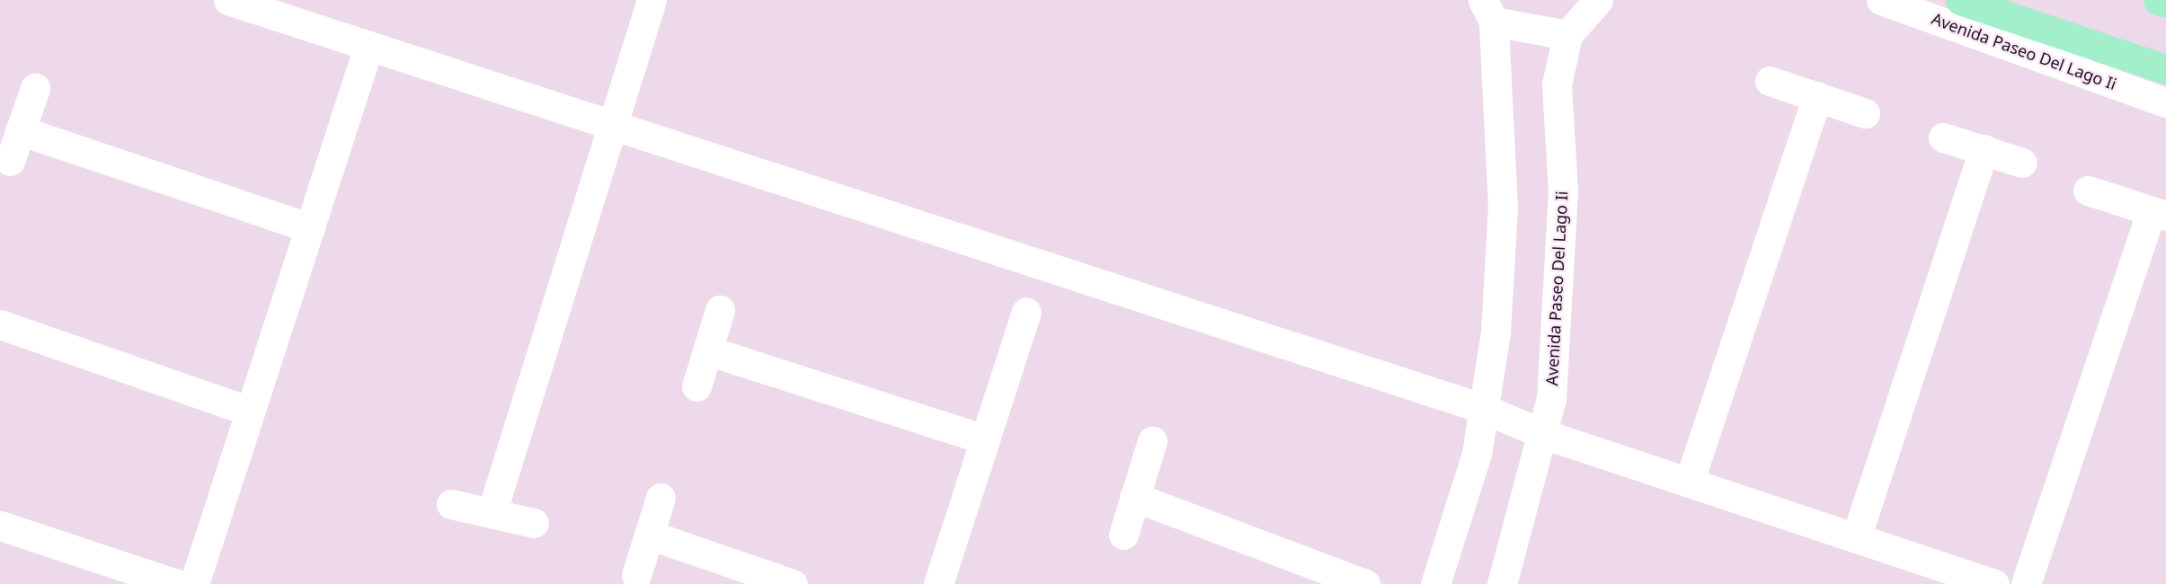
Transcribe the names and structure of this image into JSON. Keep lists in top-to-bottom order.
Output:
{
  "streets": {
    "street": ["Avenida Paseo Del Lago Ii"]
  }
}
